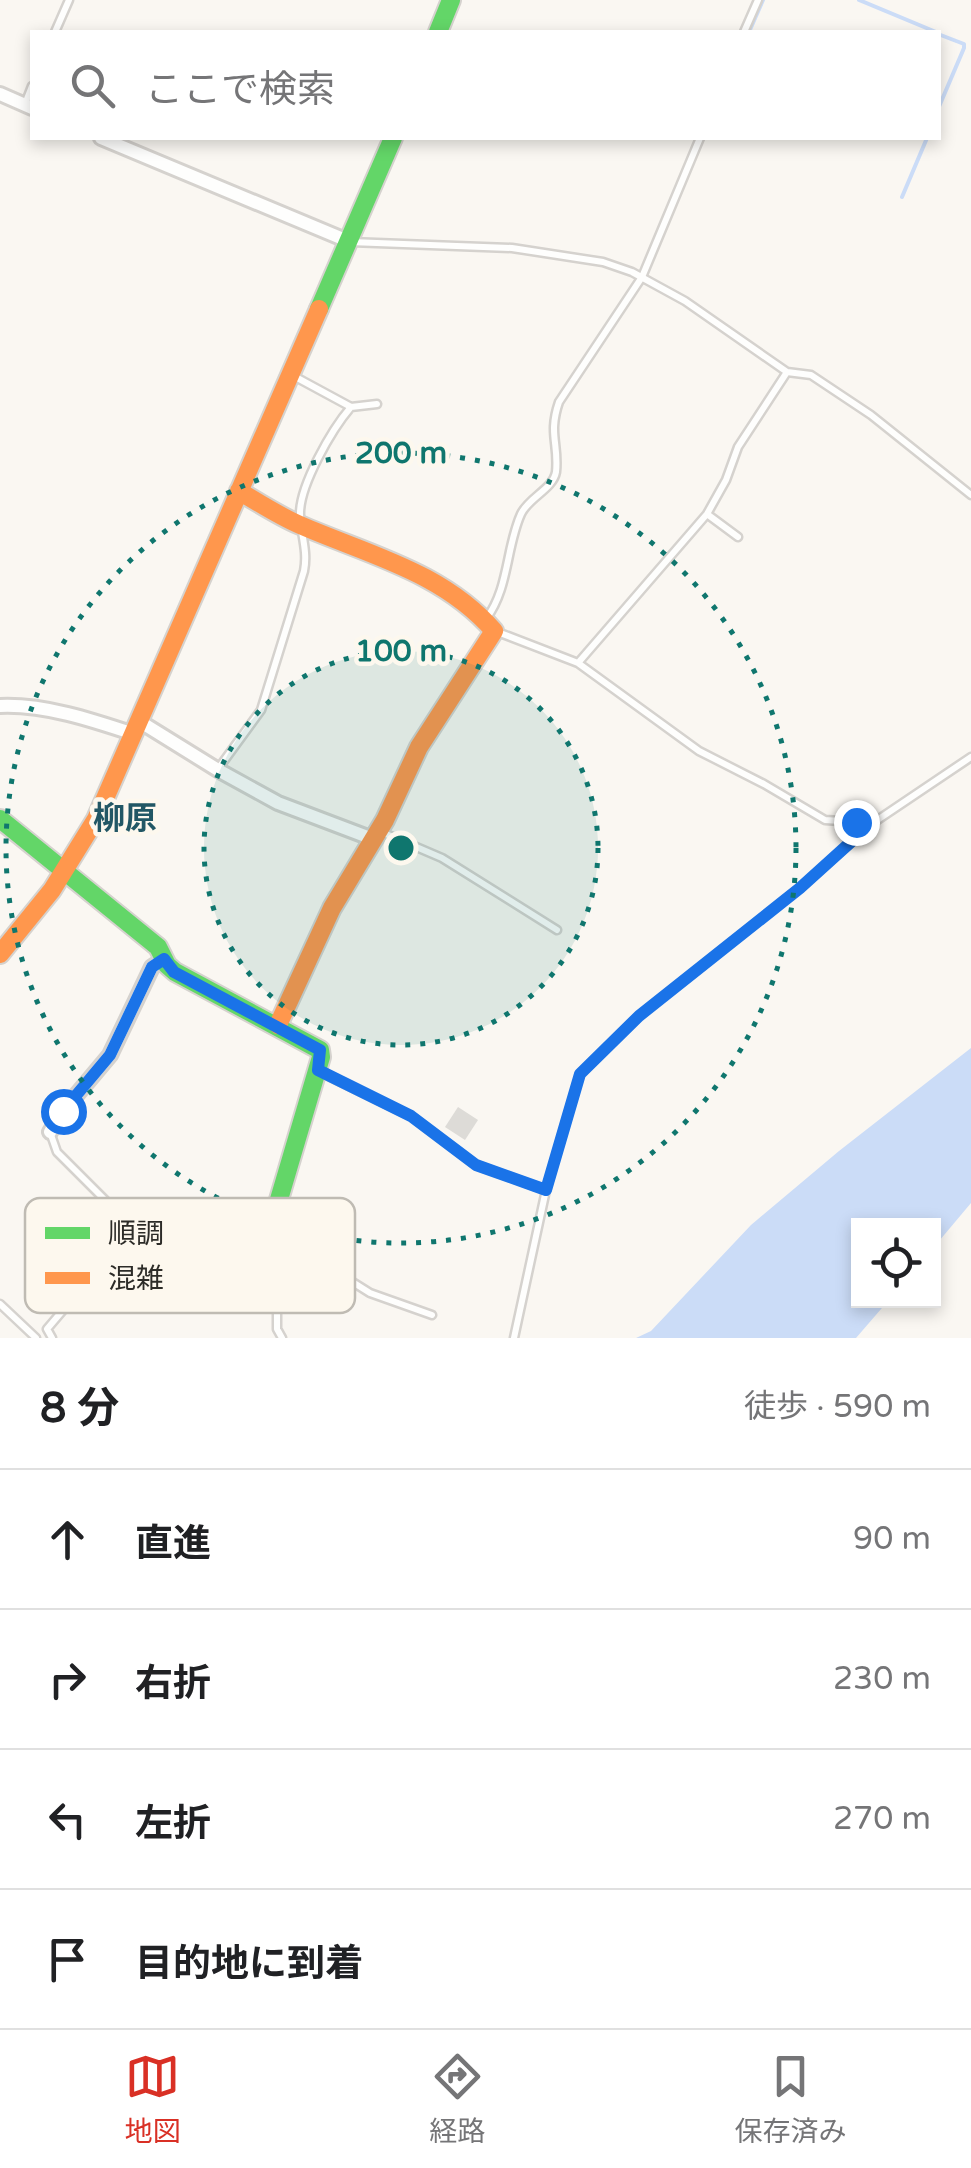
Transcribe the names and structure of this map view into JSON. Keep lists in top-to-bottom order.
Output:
{
  "districts": ["柳原"],
  "legend": ["順調", "混雑"],
  "page": {
    "search": "ここで検索",
    "heading": ["8 分", "徒歩 · 590 m"],
    "list": [
      ["直進", "90 m"],
      ["右折", "230 m"],
      ["左折", "270 m"],
      "目的地に到着"
    ],
    "nav": ["地図", "経路", "保存済み"]
  },
  "rings": ["200 m", "100 m"]
}
